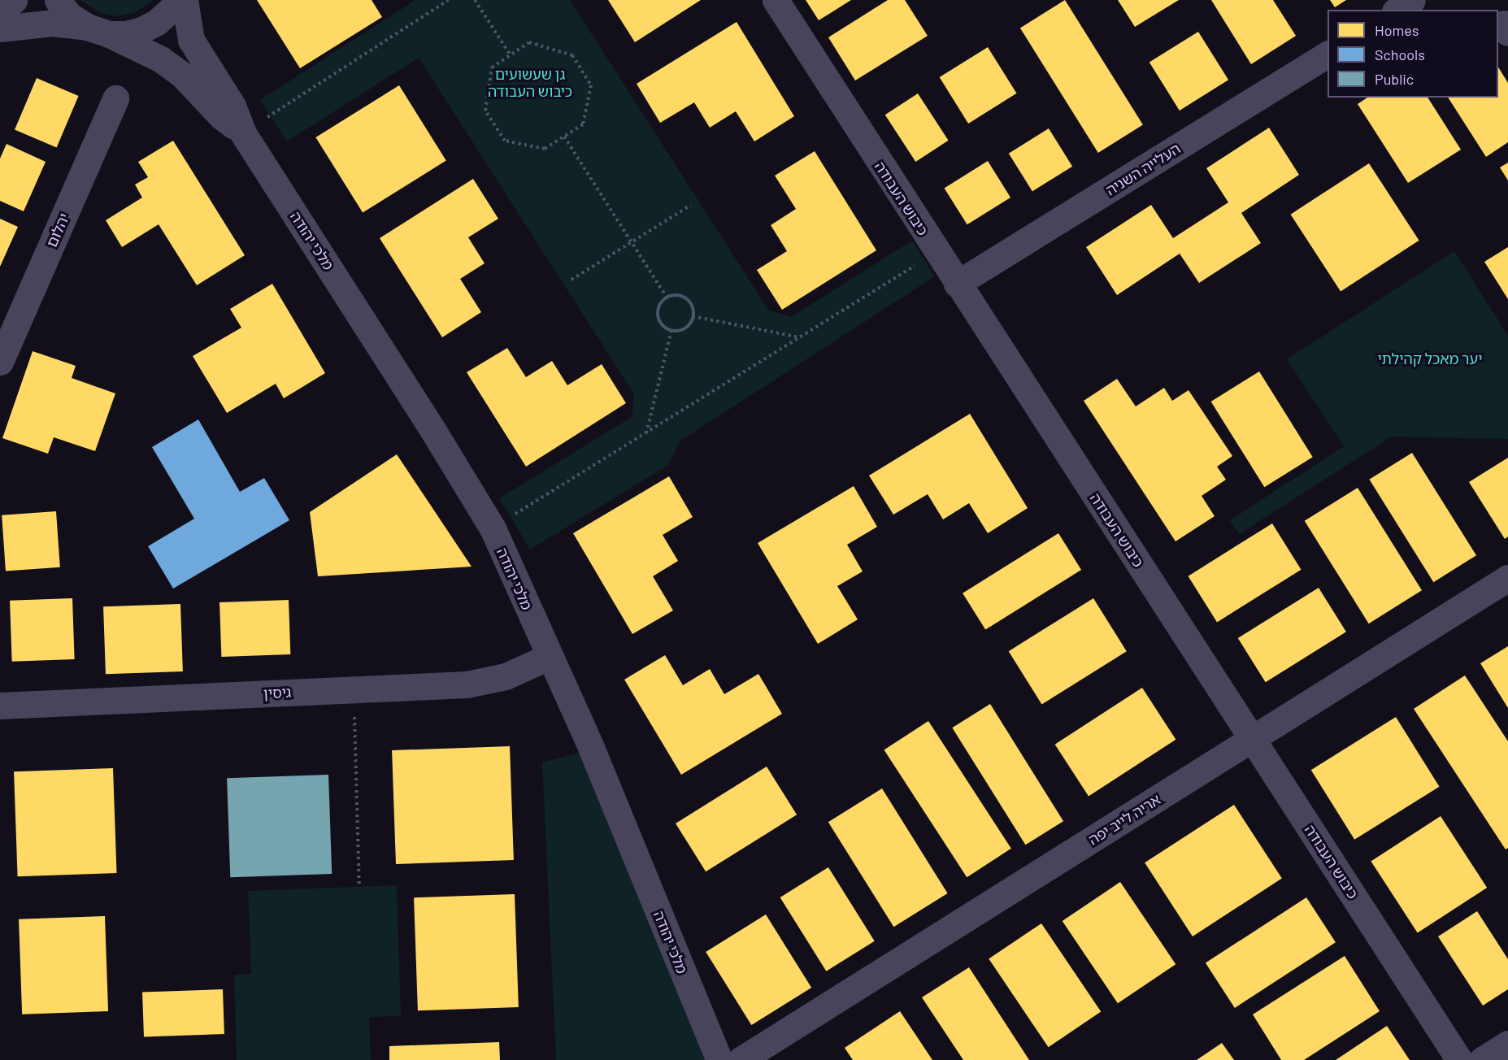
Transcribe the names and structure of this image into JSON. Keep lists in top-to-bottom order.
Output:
{
  "streets": {
    "street": [
      "העלייה השניה",
      "כיבוש העבודה",
      "יהלום",
      "מלכי יהודה",
      "גיסין",
      "אריה לייב יפה"
    ]
  },
  "crossings": [
    ["העלייה השניה", "כיבוש העבודה"],
    ["כיבוש העבודה", "אריה לייב יפה"],
    ["מלכי יהודה", "גיסין"]
  ],
  "parks": ["גן שעשועים כיבוש העבודה", "יער מאכל קהילתי"],
  "legend": ["Homes", "Schools", "Public"]
}
